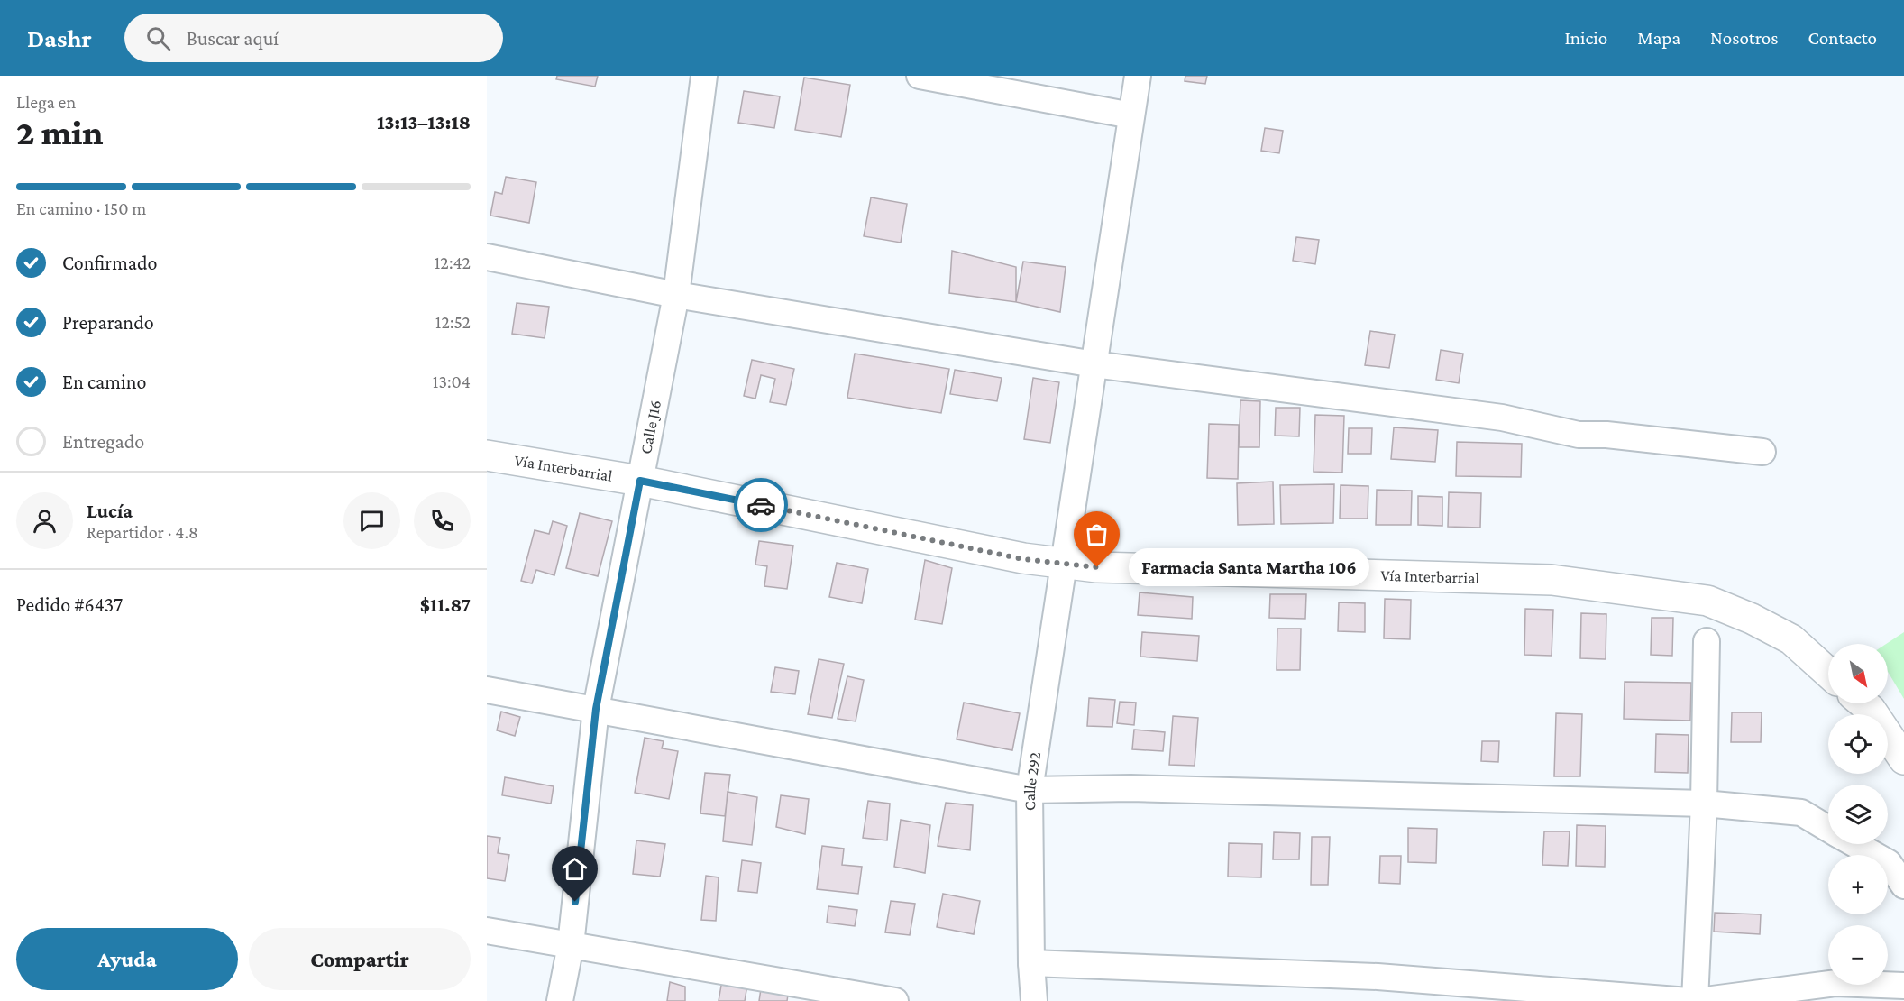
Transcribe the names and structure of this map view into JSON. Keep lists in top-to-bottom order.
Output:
{
  "streets": {
    "main road": ["Vía Interbarrial"],
    "street": ["Calle J16", "Calle 292"]
  },
  "crossings": [
    ["Calle J16", "Vía Interbarrial"],
    ["Vía Interbarrial", "Calle 292"]
  ],
  "places": ["Farmacia Santa Martha 106"],
  "north": "bottom right",
  "page": {
    "header": "Dashr",
    "search": "Buscar aquí",
    "nav": [
      "Inicio",
      "Mapa",
      "Nosotros",
      "Contacto"
    ],
    "heading": ["2 min", "Llega en", "13:13–13:18"],
    "panel": [
      "Lucía",
      "Repartidor · 4.8",
      "Pedido #6437",
      "$11.87"
    ],
    "bar": "En camino · 150 m",
    "list": [
      ["Confirmado", "12:42"],
      ["Preparando", "12:52"],
      ["En camino", "13:04"],
      "Entregado"
    ],
    "bubble": "Farmacia Santa Martha 106",
    "map_buttons": ["+", "−"],
    "buttons": ["Ayuda", "Compartir"]
  }
}
